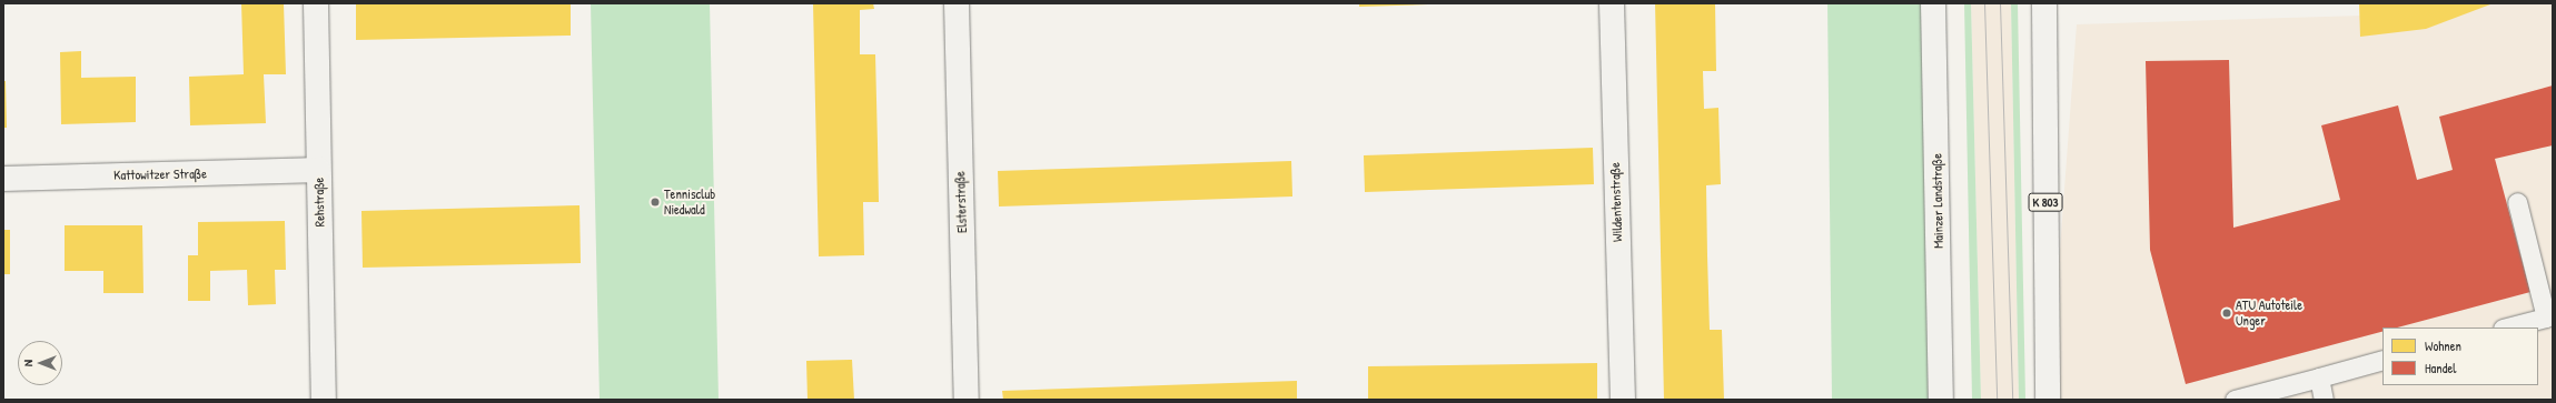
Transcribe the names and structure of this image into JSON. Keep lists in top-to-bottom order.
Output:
{
  "streets": {
    "street": [
      "Kattowitzer Straße",
      "Mainzer Landstraße",
      "Rehstraße",
      "Elsterstraße",
      "Wildentenstraße",
      "K 803"
    ]
  },
  "crossings": [
    ["Kattowitzer Straße", "Rehstraße"]
  ],
  "places": ["Tennisclub Niedwald", "ATU Autoteile Unger"],
  "legend": ["Wohnen", "Handel"],
  "north": "left"
}
